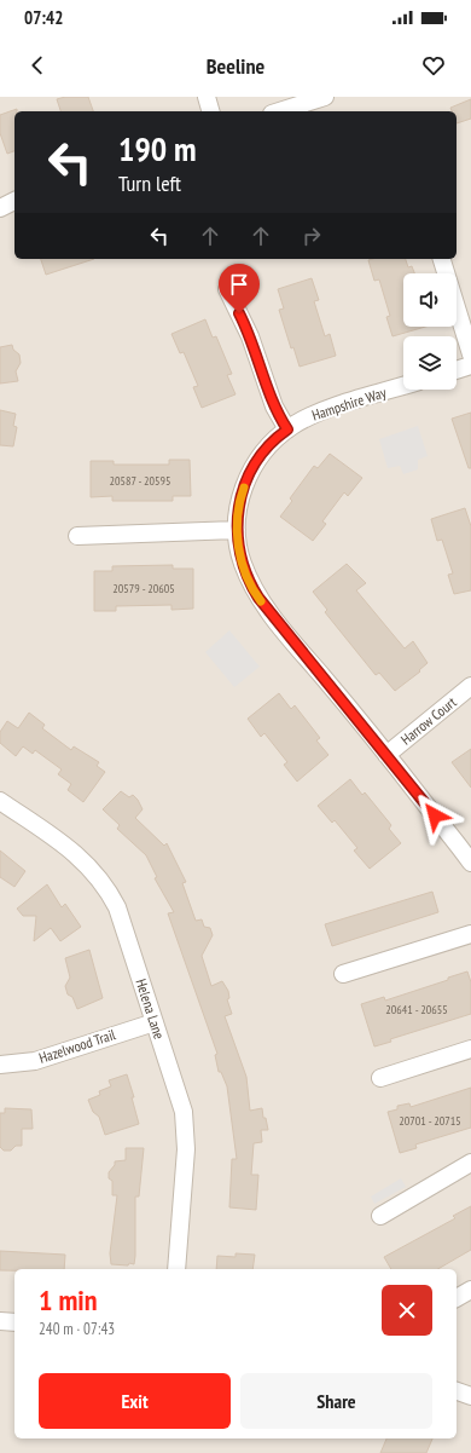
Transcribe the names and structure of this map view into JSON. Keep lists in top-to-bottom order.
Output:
{
  "streets": {
    "street": [
      "Hampshire Way",
      "Harrow Court",
      "Helena Lane",
      "Hazelwood Trail"
    ]
  },
  "crossings": [
    ["Hampshire Way", "Harrow Court"],
    ["Helena Lane", "Hazelwood Trail"]
  ],
  "house_numbers": [
    "20587 - 20595",
    "20579 - 20605",
    "20641 - 20655",
    "20701 - 20715"
  ],
  "page": {
    "status": "07:42",
    "header": "Beeline",
    "turn": ["190 m", "Turn left"],
    "heading": ["1 min", "240 m · 07:43"],
    "buttons": ["Exit", "Share"]
  }
}
